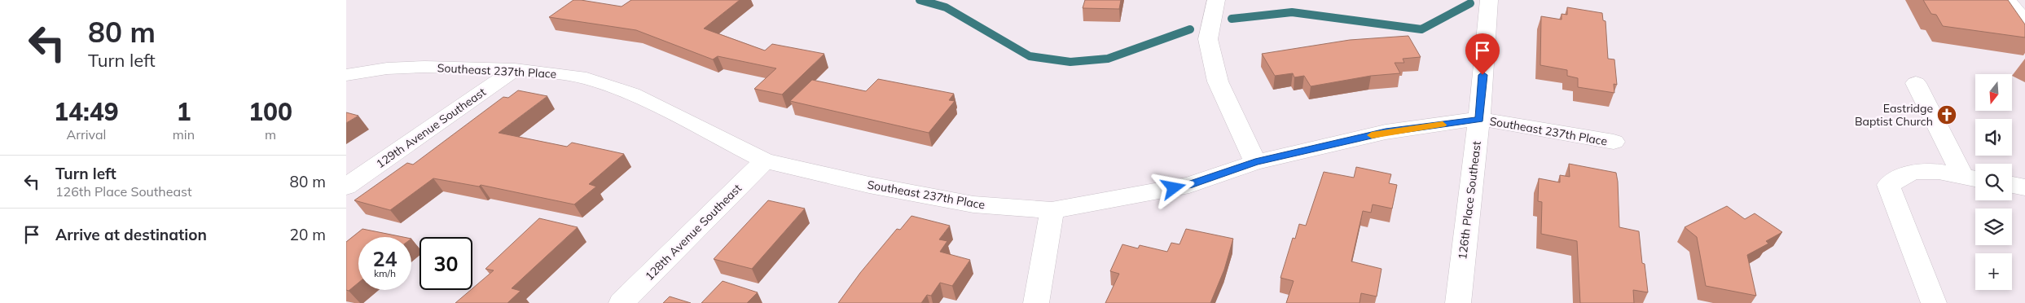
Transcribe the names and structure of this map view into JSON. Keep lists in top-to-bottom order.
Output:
{
  "streets": {
    "street": [
      "Southeast 237th Place",
      "129th Avenue Southeast",
      "126th Place Southeast",
      "128th Avenue Southeast"
    ]
  },
  "crossings": [
    ["Southeast 237th Place", "129th Avenue Southeast"],
    ["Southeast 237th Place", "126th Place Southeast"],
    ["Southeast 237th Place", "128th Avenue Southeast"]
  ],
  "places": {
    "church": ["Eastridge Baptist Church"]
  },
  "north": "bottom",
  "page": {
    "turn": ["80 m", "Turn left"],
    "map_buttons": "+",
    "eta": [
      "14:49",
      "Arrival",
      "1",
      "min",
      "100",
      "m"
    ],
    "list": [
      {
        "name": "Turn left",
        "note": "126th Place Southeast",
        "value": "80 m"
      },
      {
        "name": "Arrive at destination",
        "value": "20 m"
      }
    ],
    "speed": "24 km/h",
    "limit": "30"
  }
}
